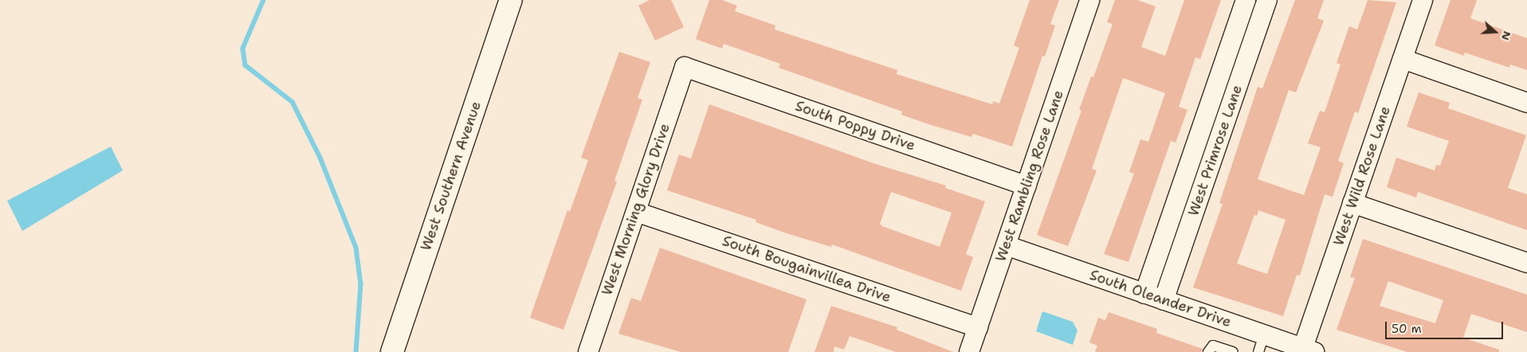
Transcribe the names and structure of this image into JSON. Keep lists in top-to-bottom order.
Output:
{
  "streets": {
    "main road": ["West Southern Avenue"],
    "street": [
      "South Poppy Drive",
      "West Primrose Lane",
      "West Rambling Rose Lane",
      "West Wild Rose Lane",
      "West Morning Glory Drive",
      "South Bougainvillea Drive",
      "South Oleander Drive"
    ]
  },
  "crossings": [
    ["South Poppy Drive", "West Rambling Rose Lane"],
    ["South Poppy Drive", "West Morning Glory Drive"],
    ["West Primrose Lane", "South Oleander Drive"],
    ["West Rambling Rose Lane", "South Bougainvillea Drive"],
    ["West Rambling Rose Lane", "South Oleander Drive"],
    ["West Wild Rose Lane", "South Oleander Drive"],
    ["West Morning Glory Drive", "South Bougainvillea Drive"]
  ],
  "scale_bar": "50 m",
  "north": "right"
}
